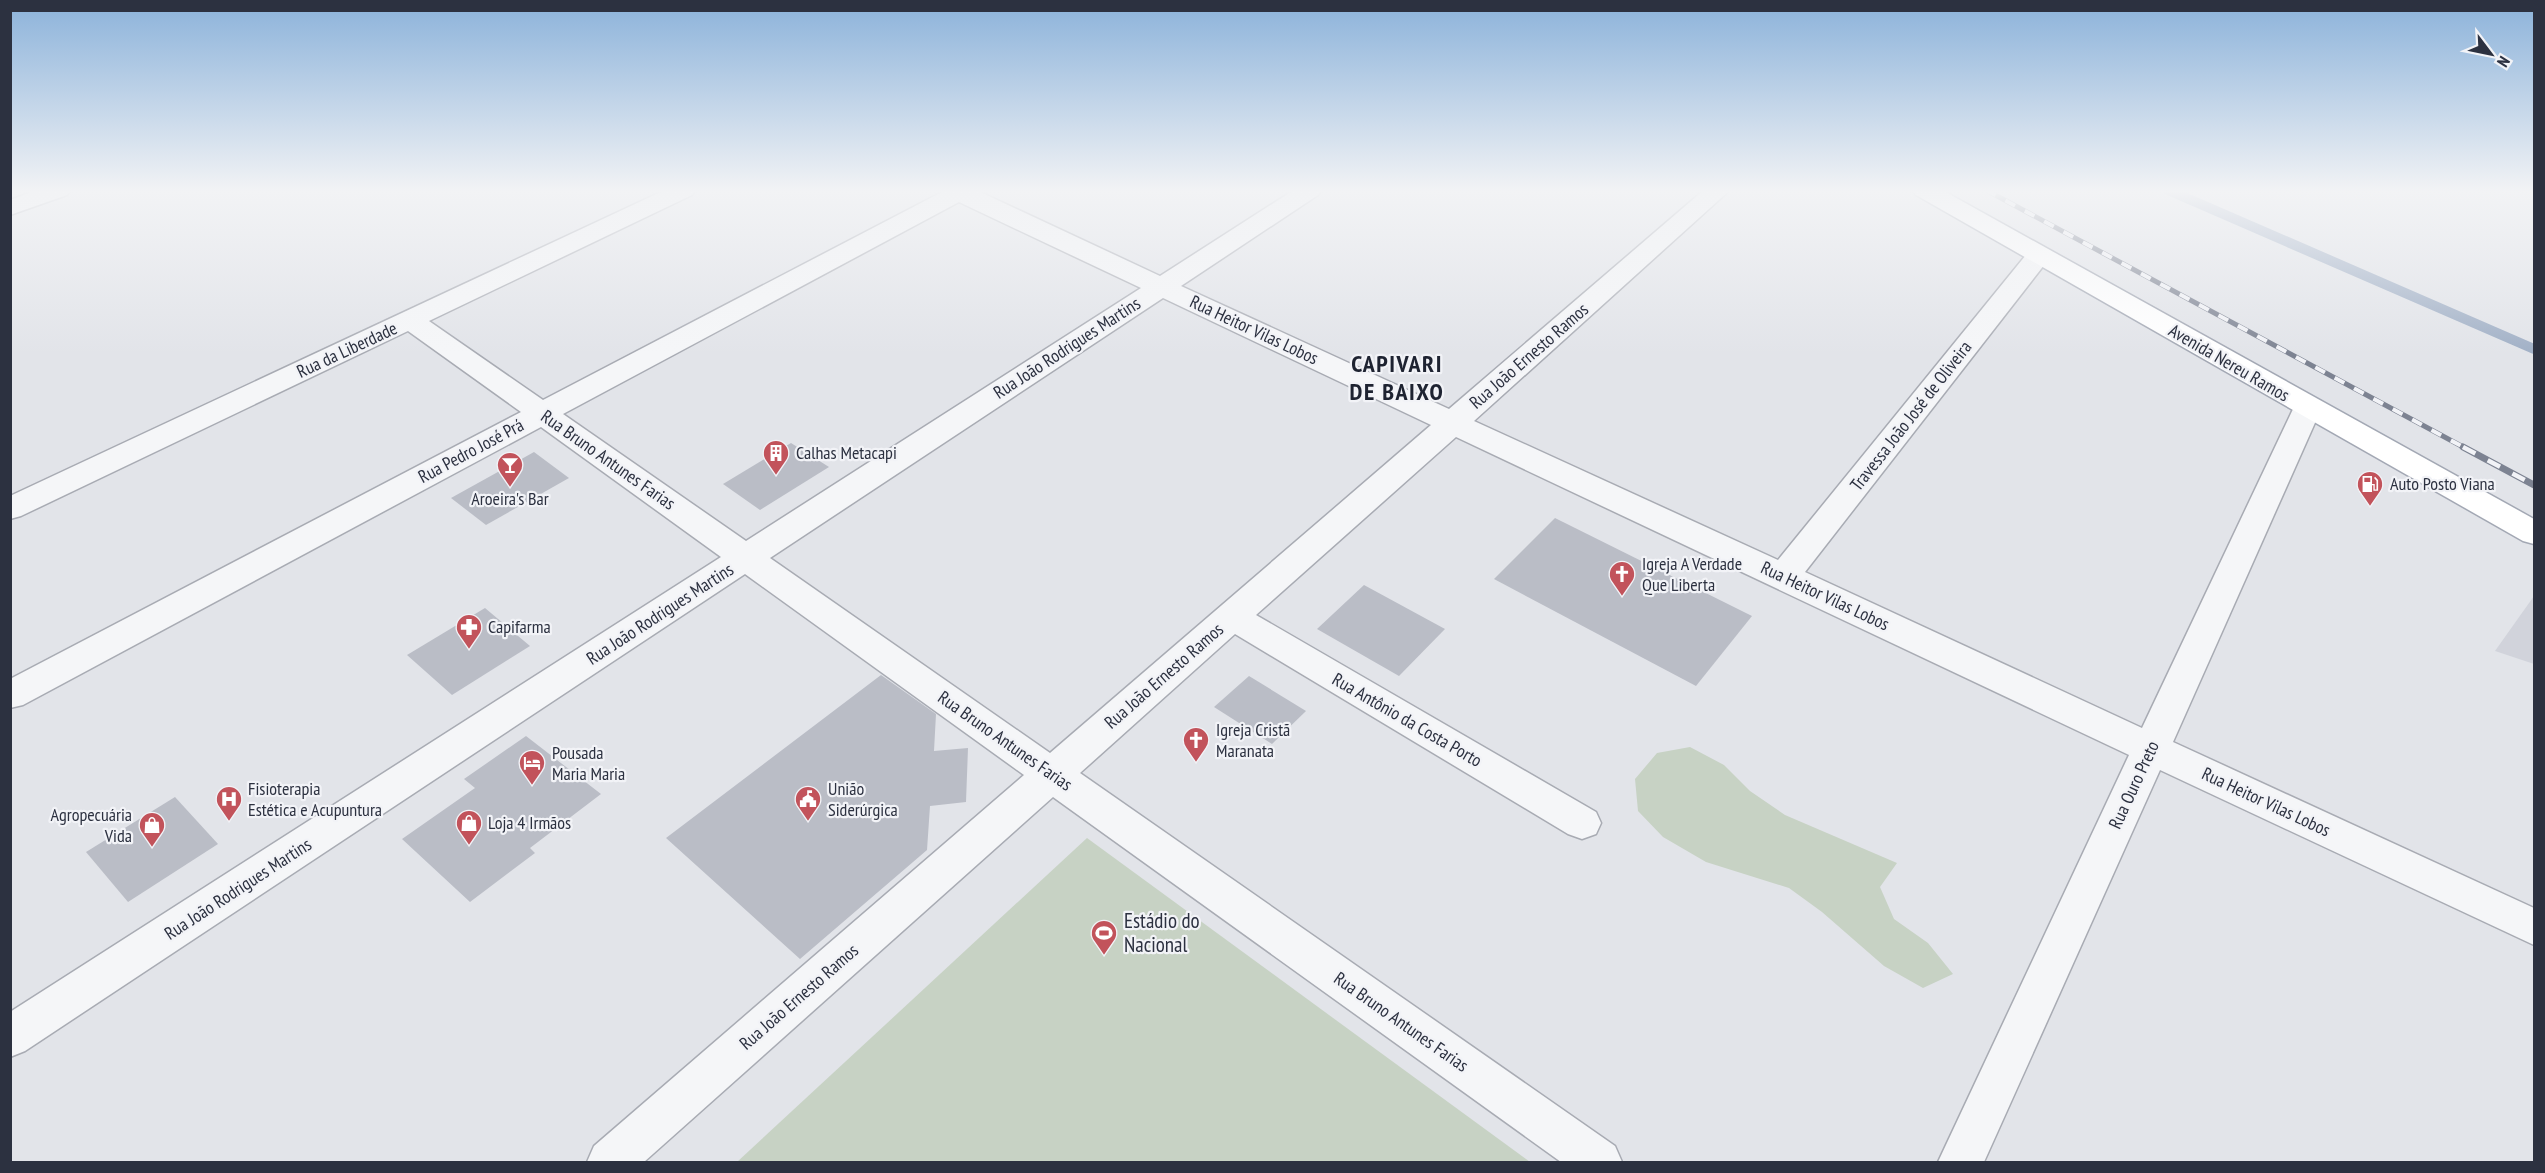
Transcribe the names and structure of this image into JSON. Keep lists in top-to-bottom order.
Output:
{
  "streets": {
    "main road": ["Avenida Nereu Ramos"],
    "street": [
      "Rua Heitor Vilas Lobos",
      "Rua João Rodrigues Martins",
      "Rua da Liberdade",
      "Rua João Ernesto Ramos",
      "Travessa João José de Oliveira",
      "Rua Pedro José Prá",
      "Rua Bruno Antunes Farias",
      "Rua Antônio da Costa Porto",
      "Rua Ouro Preto"
    ]
  },
  "crossings": [
    ["Rua Heitor Vilas Lobos", "Rua João Rodrigues Martins"],
    ["Rua Heitor Vilas Lobos", "Rua João Ernesto Ramos"],
    ["Rua Heitor Vilas Lobos", "Travessa João José de Oliveira"],
    ["Rua Heitor Vilas Lobos", "Rua Ouro Preto"],
    ["Rua João Rodrigues Martins", "Rua Bruno Antunes Farias"],
    ["Rua da Liberdade", "Rua Bruno Antunes Farias"],
    ["Rua João Ernesto Ramos", "Rua Bruno Antunes Farias"],
    ["Rua João Ernesto Ramos", "Rua Antônio da Costa Porto"],
    ["Avenida Nereu Ramos", "Travessa João José de Oliveira"],
    ["Avenida Nereu Ramos", "Rua Ouro Preto"],
    ["Rua Pedro José Prá", "Rua Bruno Antunes Farias"]
  ],
  "districts": ["CAPIVARI DE BAIXO"],
  "places": {
    "building": ["Calhas Metacapi"],
    "bar": ["Aroeira's Bar"],
    "fuel station": ["Auto Posto Viana"],
    "church": ["Igreja A Verdade Que Liberta", "Igreja Cristã Maranata"],
    "pharmacy": ["Capifarma"],
    "hotel": ["Pousada Maria Maria"],
    "hospital": ["Fisioterapia Estética e Acupuntura"],
    "public building": ["União Siderúrgica"],
    "shop": ["Loja 4 Irmãos", "Agropecuária Vida"],
    "sports": ["Estádio do Nacional"]
  },
  "north": "bottom right"
}
